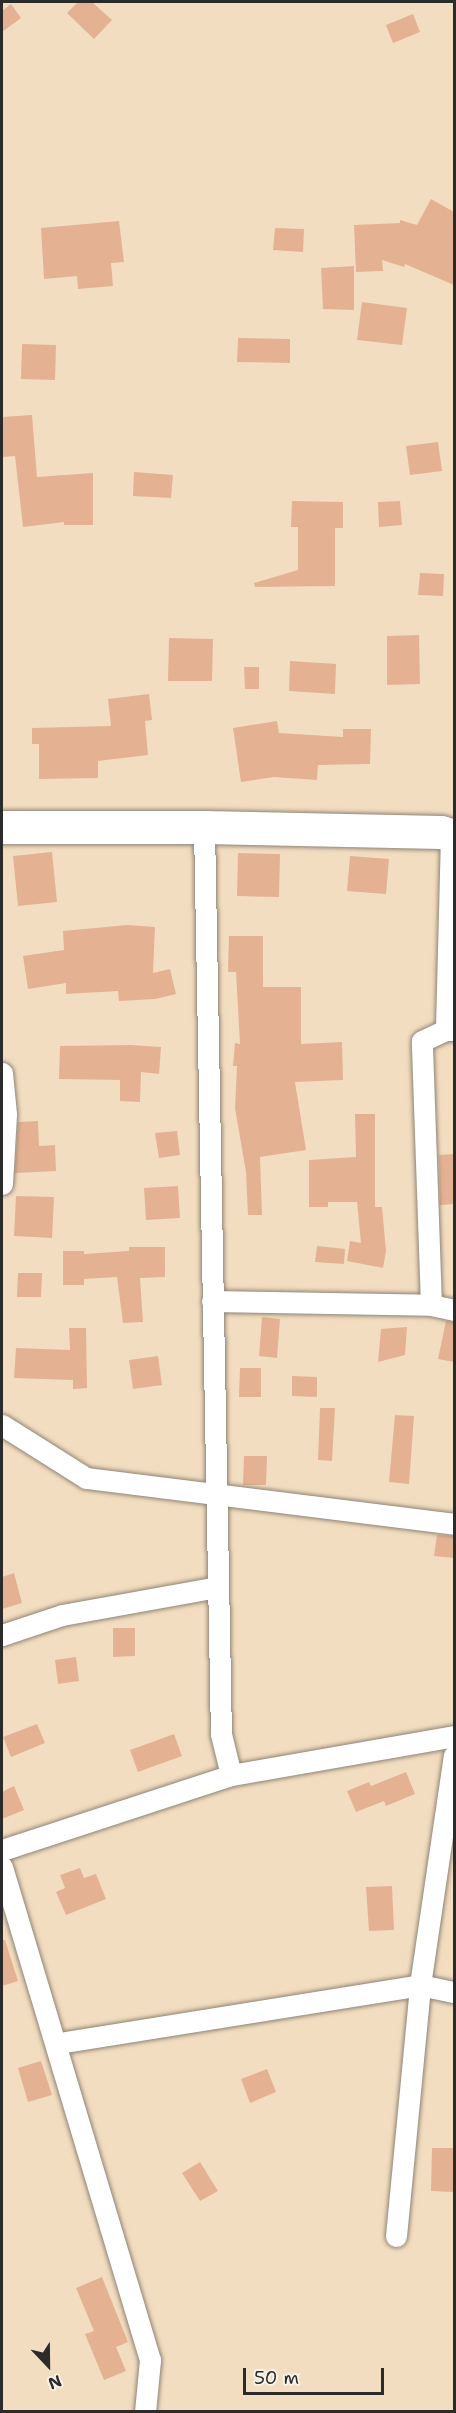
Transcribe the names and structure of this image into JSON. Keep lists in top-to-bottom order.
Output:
{
  "scale_bar": "50 m",
  "north": "bottom"
}
